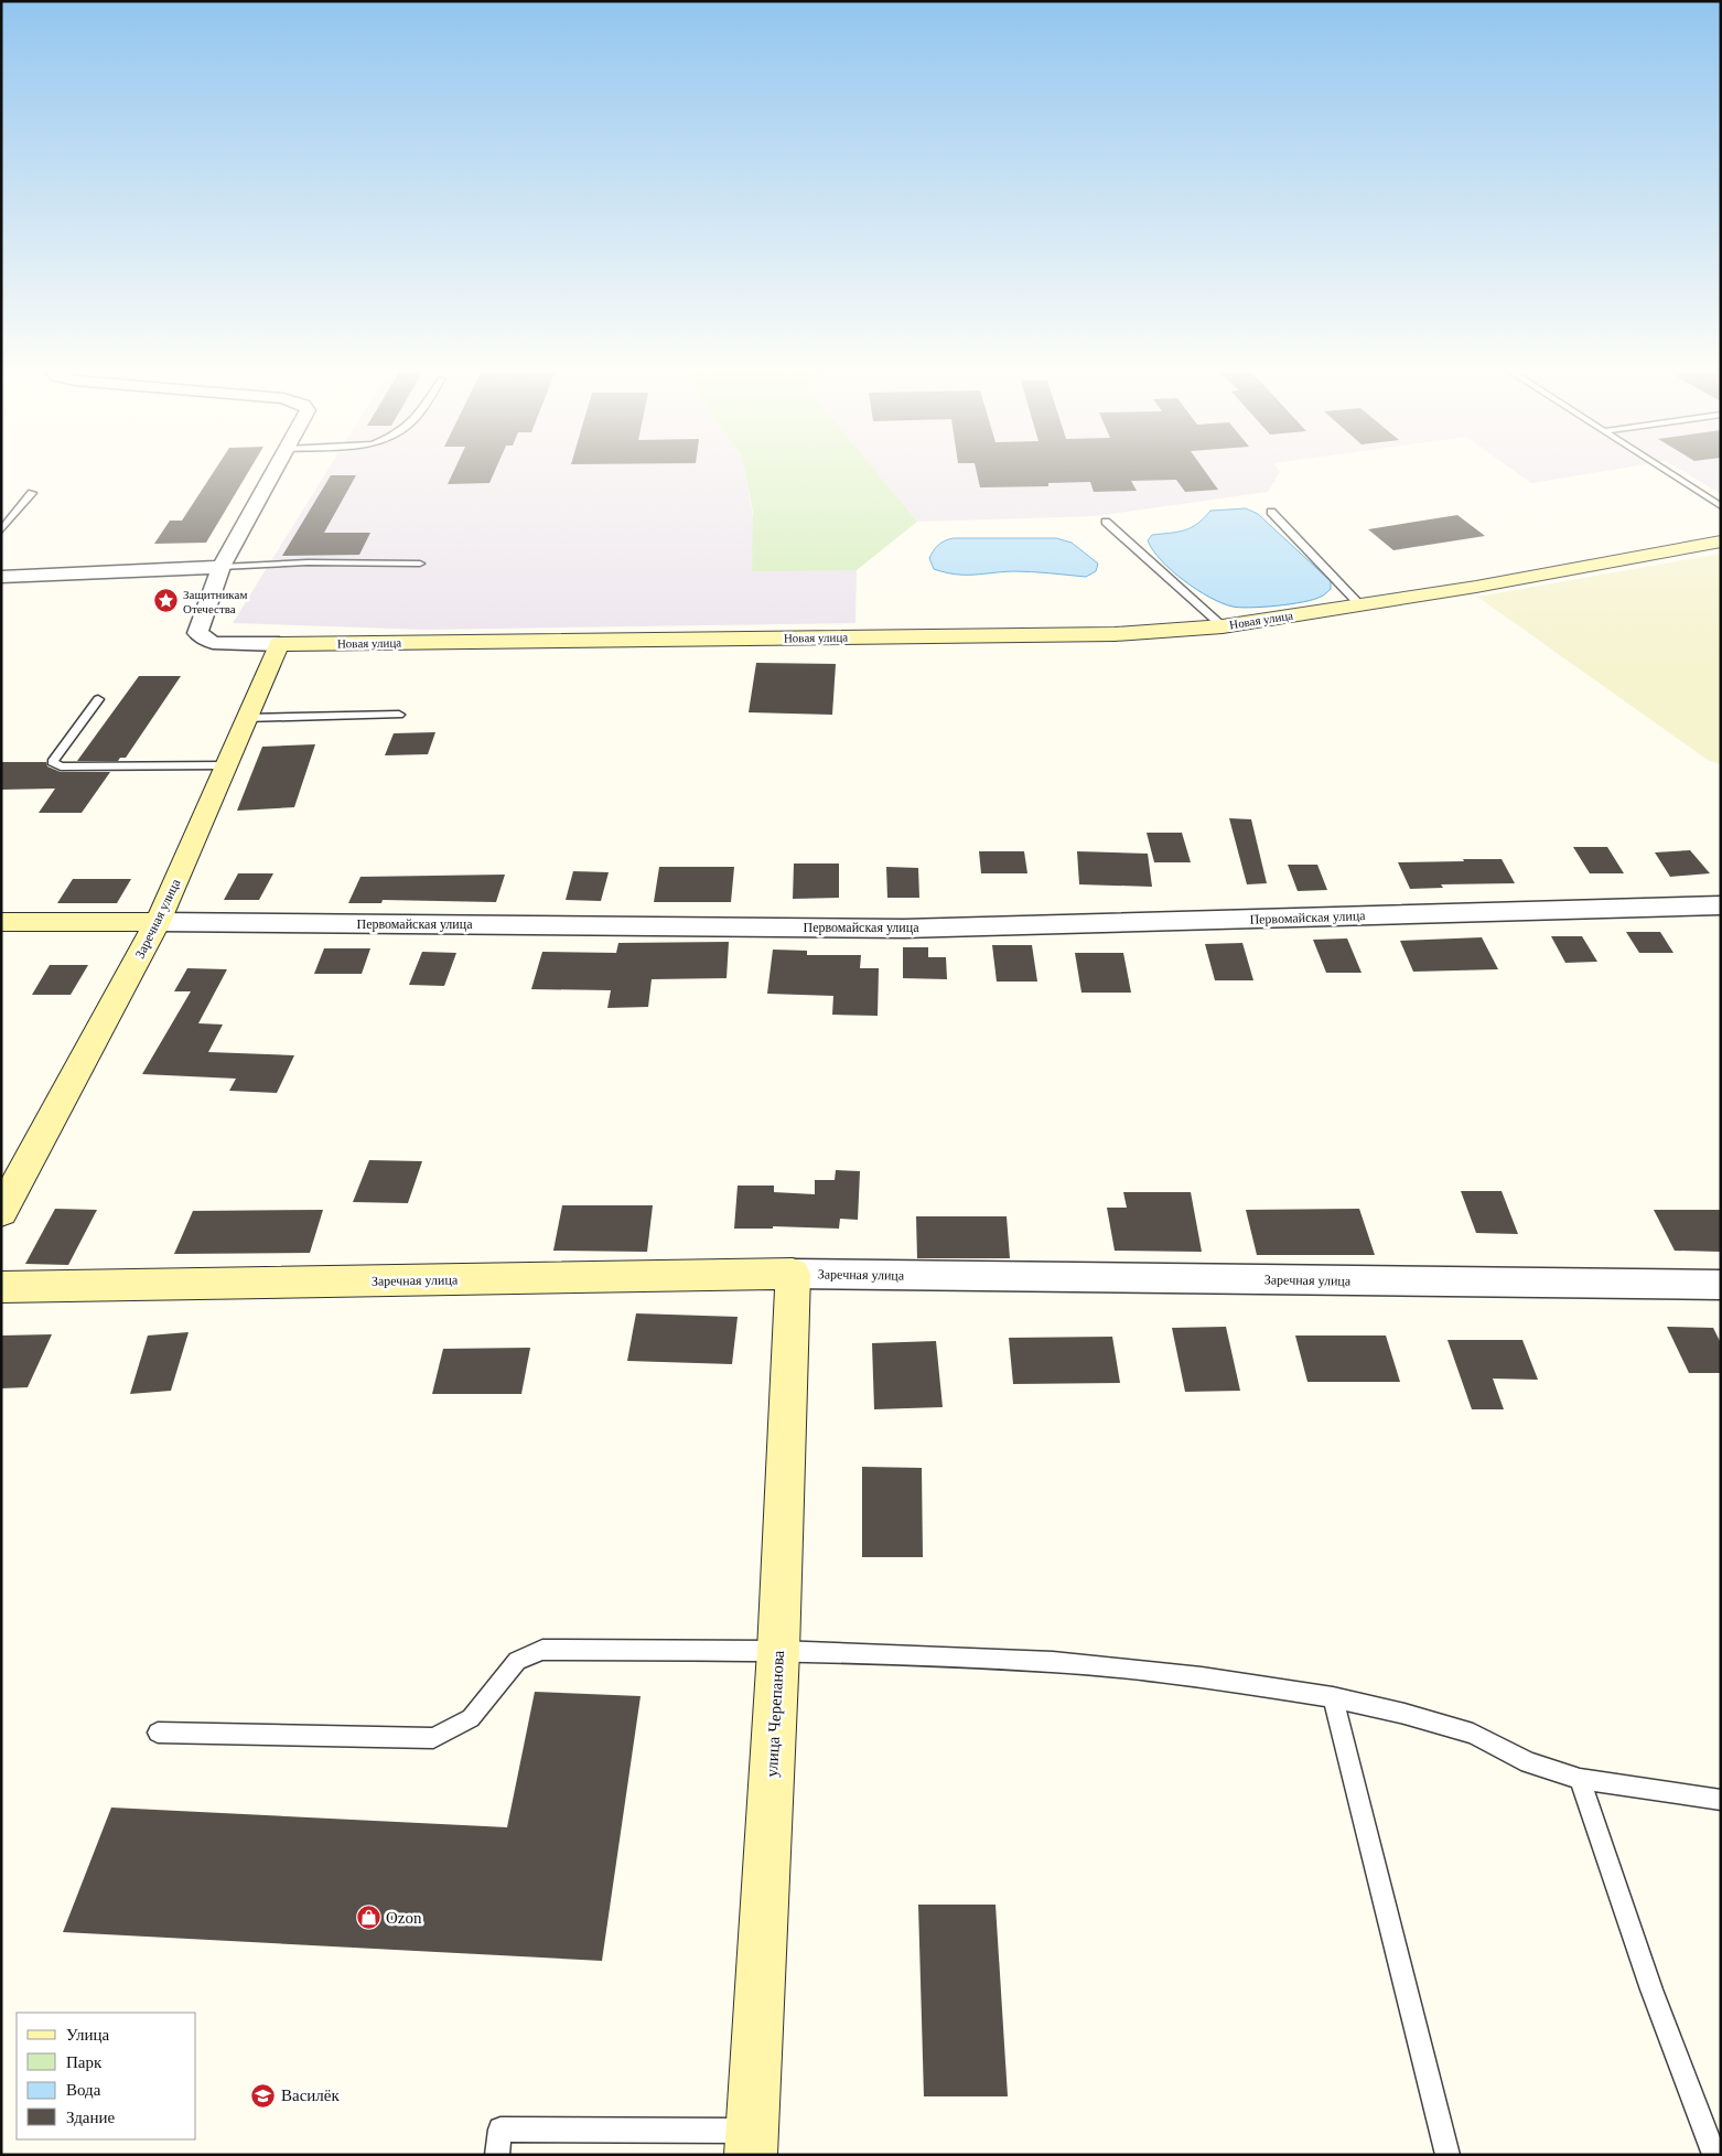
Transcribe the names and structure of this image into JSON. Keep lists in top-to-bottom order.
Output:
{
  "streets": {
    "street": [
      "Новая улица",
      "Первомайская улица",
      "Заречная улица",
      "улица Черепанова"
    ]
  },
  "crossings": [
    ["Новая улица", "Заречная улица"],
    ["Первомайская улица", "Заречная улица"],
    ["Заречная улица", "улица Черепанова"]
  ],
  "places": {
    "place": ["Защитникам Отечества"],
    "shop": ["Ozon"],
    "school or university": ["Василёк"]
  },
  "legend": [
    "Улица",
    "Парк",
    "Вода",
    "Здание"
  ]
}
